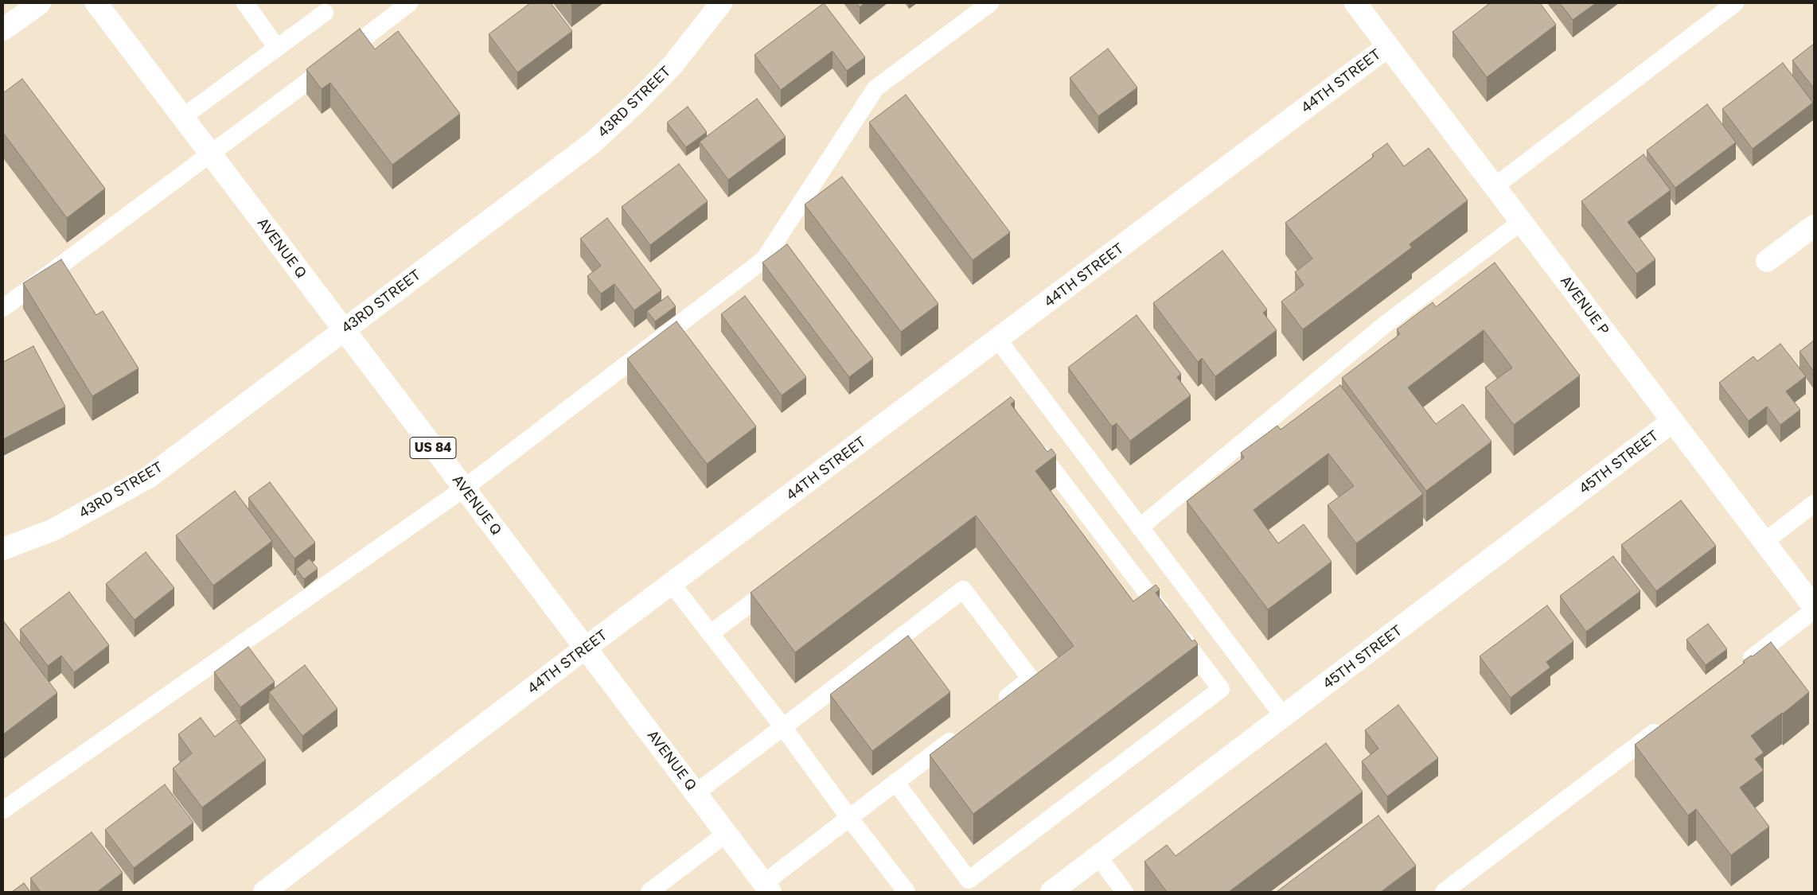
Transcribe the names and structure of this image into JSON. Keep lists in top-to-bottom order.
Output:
{
  "streets": {
    "main road": [
      "44TH STREET",
      "43RD STREET",
      "AVENUE Q",
      "AVENUE P",
      "US 84",
      "45TH STREET"
    ]
  },
  "crossings": [
    ["44TH STREET", "AVENUE Q"],
    ["44TH STREET", "AVENUE P"],
    ["43RD STREET", "AVENUE Q"],
    ["AVENUE P", "45TH STREET"]
  ]
}
